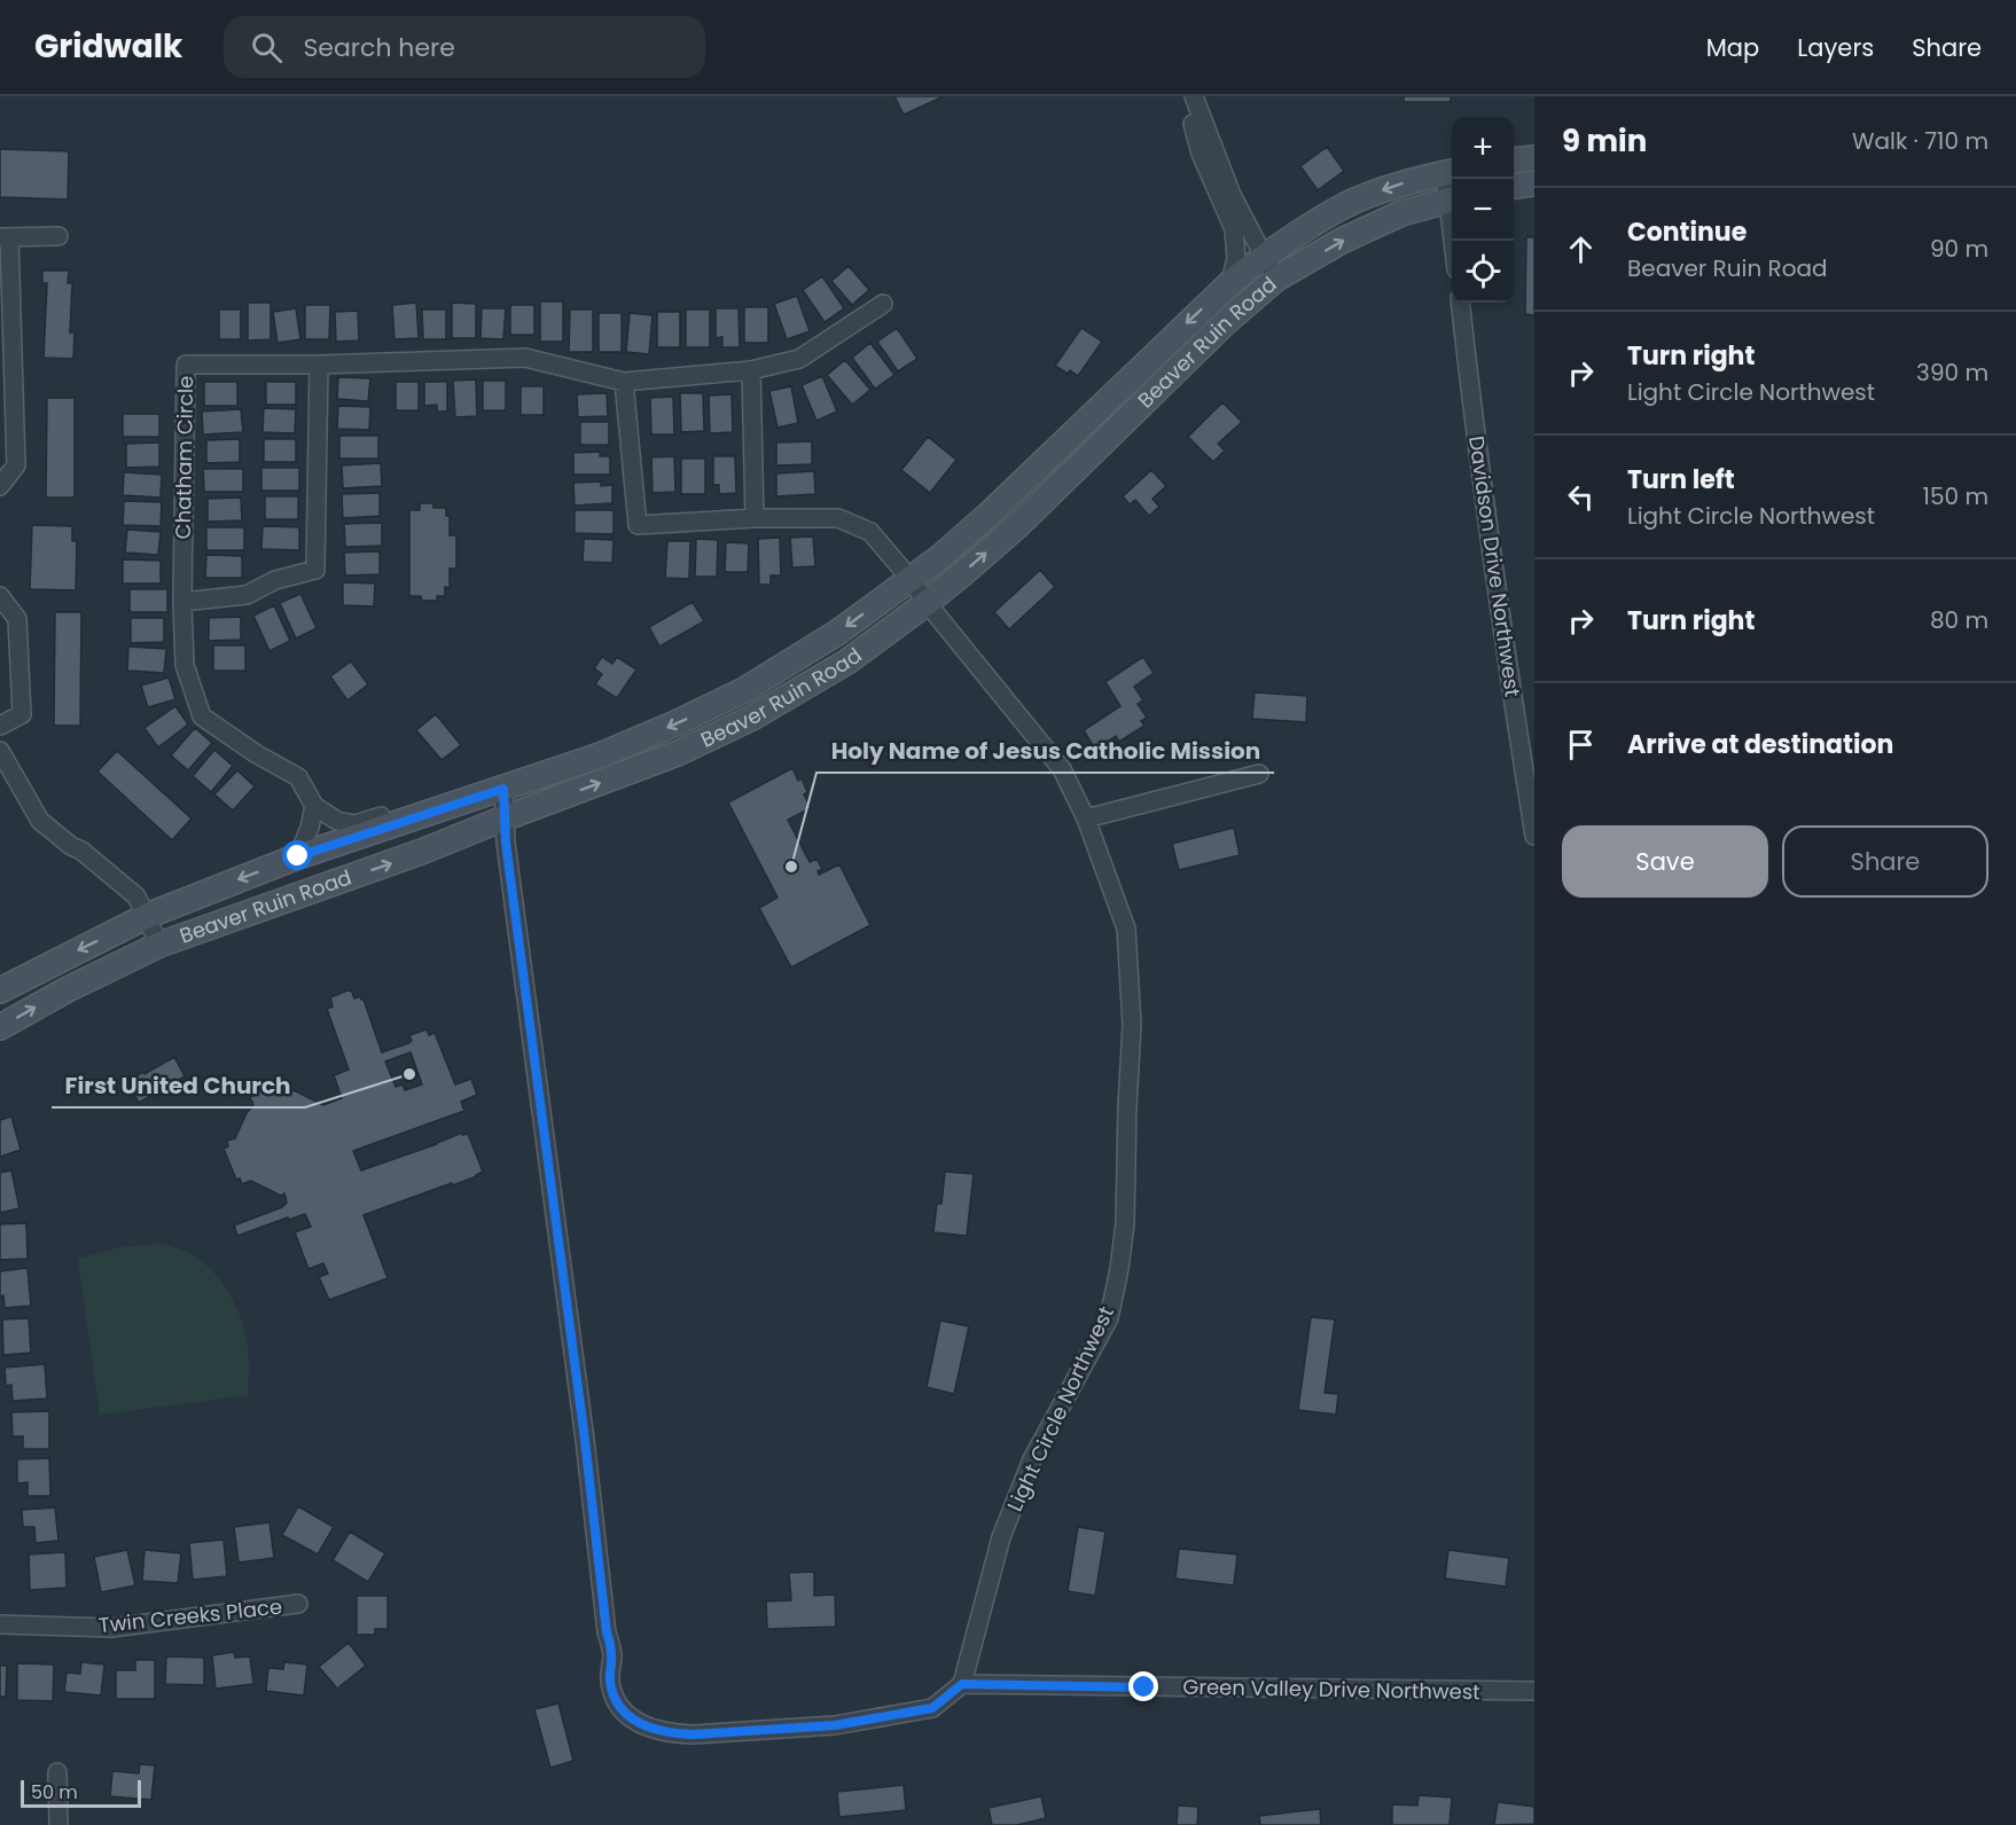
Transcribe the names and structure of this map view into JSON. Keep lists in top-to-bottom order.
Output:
{
  "streets": {
    "main road": ["Beaver Ruin Road"],
    "street": [
      "Chatham Circle",
      "Davidson Drive Northwest",
      "Light Circle Northwest",
      "Twin Creeks Place",
      "Green Valley Drive Northwest"
    ]
  },
  "crossings": [
    ["Beaver Ruin Road", "Light Circle Northwest"],
    ["Light Circle Northwest", "Green Valley Drive Northwest"]
  ],
  "places": ["Holy Name of Jesus Catholic Mission", "First United Church"],
  "scale_bar": "50 m",
  "page": {
    "header": "Gridwalk",
    "search": "Search here",
    "nav": ["Map", "Layers", "Share"],
    "heading": ["9 min", "Walk · 710 m"],
    "map_buttons": ["+", "−"],
    "list": [
      ["Continue", "Beaver Ruin Road", "90 m"],
      ["Turn right", "Light Circle Northwest", "390 m"],
      ["Turn left", "Light Circle Northwest", "150 m"],
      ["Turn right", "80 m"],
      "Arrive at destination"
    ],
    "buttons": ["Save", "Share"],
    "scale": "50 m"
  }
}
